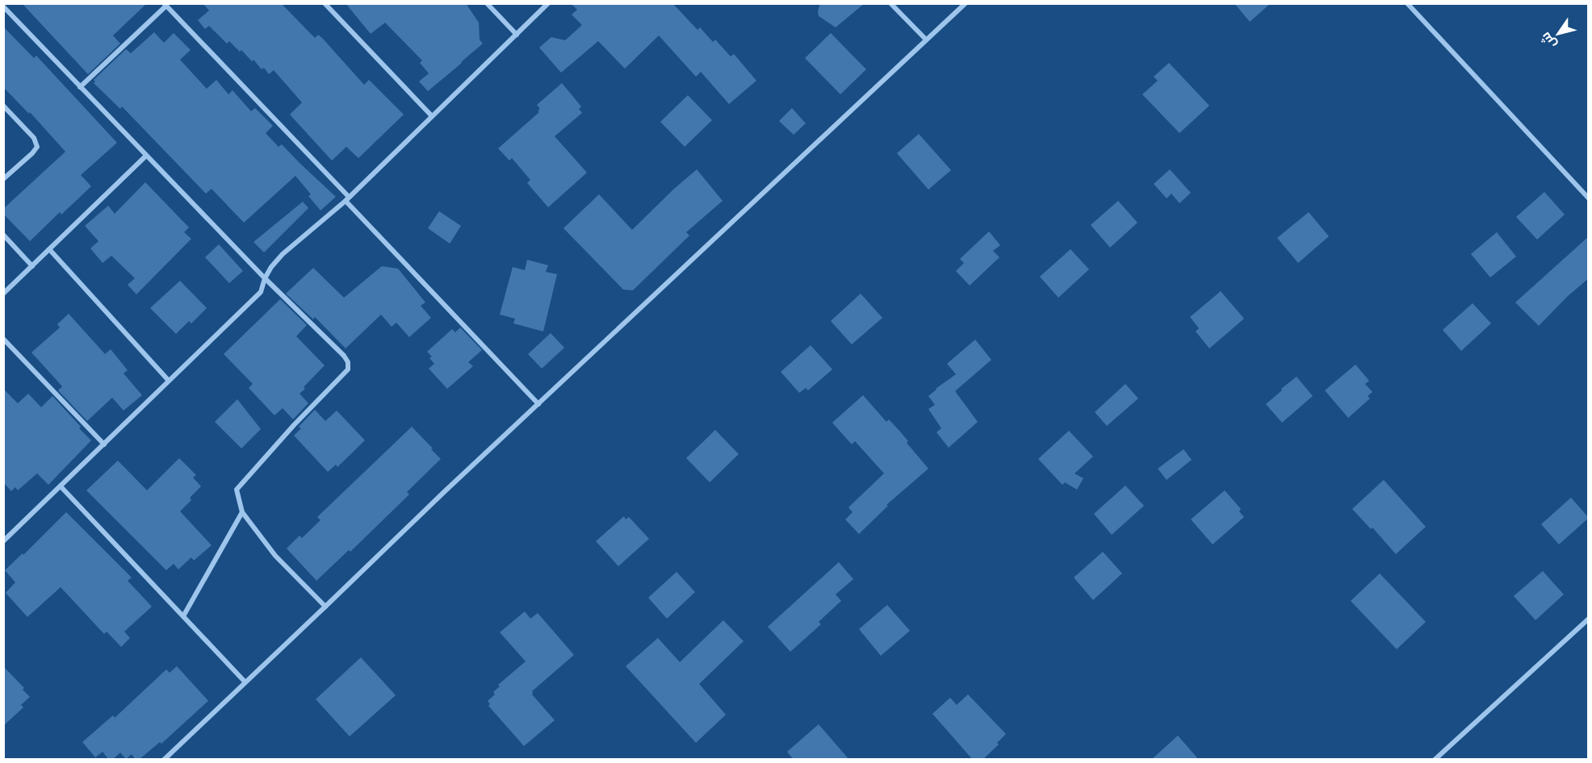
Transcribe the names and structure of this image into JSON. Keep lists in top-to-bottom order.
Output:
{
  "north": "bottom left"
}
